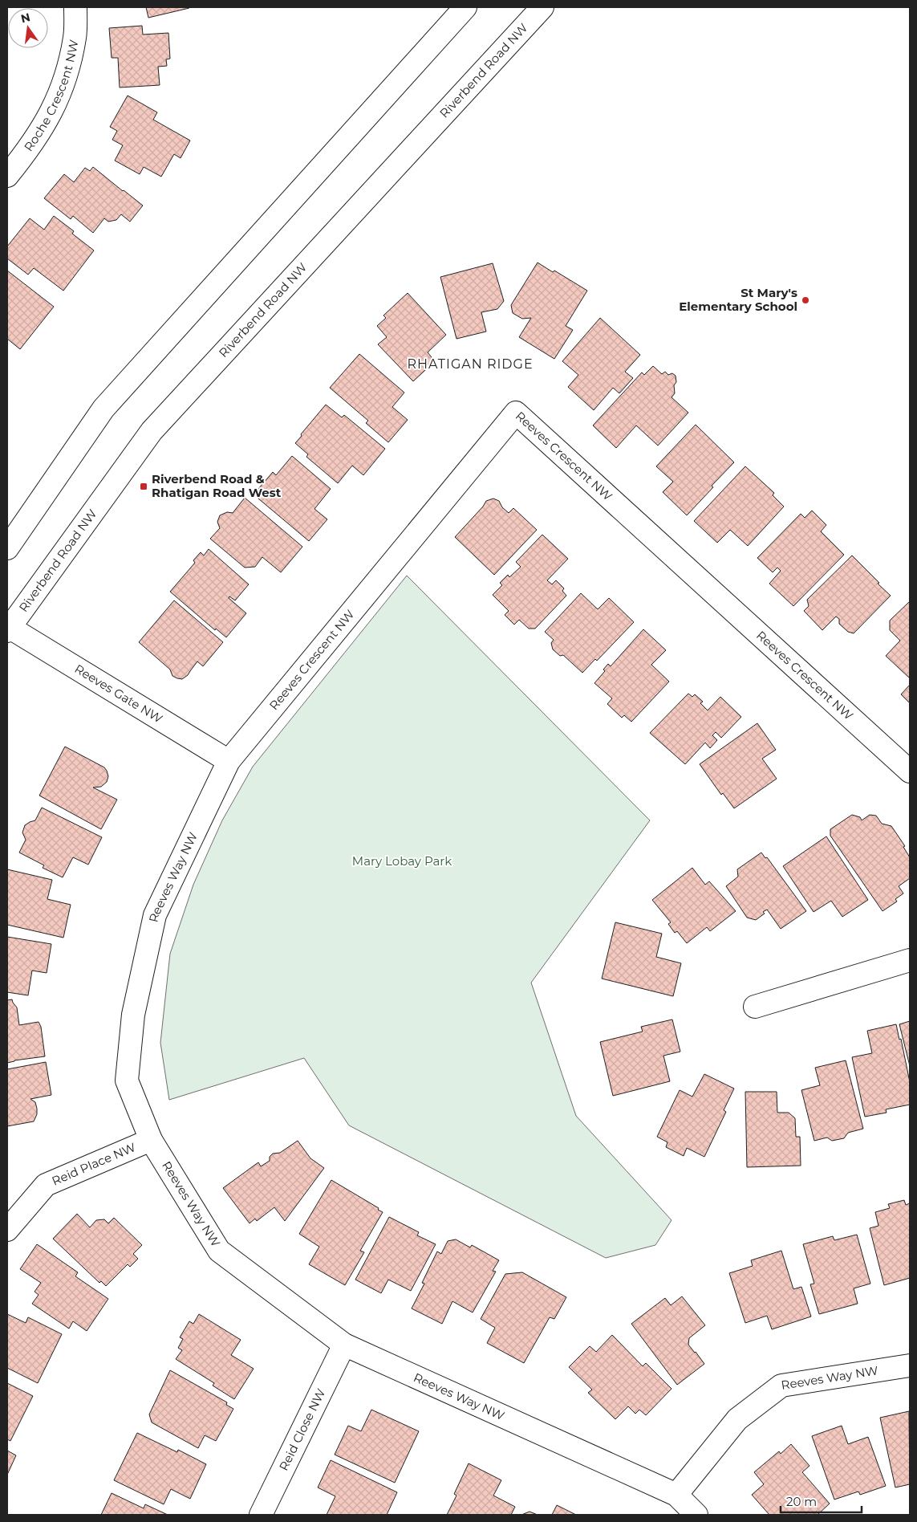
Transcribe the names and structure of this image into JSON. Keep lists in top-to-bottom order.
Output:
{
  "streets": {
    "street": [
      "Riverbend Road NW",
      "Roche Crescent NW",
      "Reeves Crescent NW",
      "Reeves Gate NW",
      "Reeves Way NW",
      "Reid Place NW",
      "Reid Close NW"
    ]
  },
  "crossings": [
    ["Riverbend Road NW", "Reeves Gate NW"],
    ["Reeves Crescent NW", "Reeves Gate NW"],
    ["Reeves Crescent NW", "Reeves Way NW"],
    ["Reeves Gate NW", "Reeves Way NW"],
    ["Reeves Way NW", "Reid Place NW"],
    ["Reeves Way NW", "Reid Close NW"]
  ],
  "districts": ["RHATIGAN RIDGE"],
  "parks": ["Mary Lobay Park"],
  "places": {
    "other": ["St Mary's Elementary School"],
    "transit": ["Riverbend Road & Rhatigan Road West"]
  },
  "scale_bar": "20 m",
  "north": "top"
}
